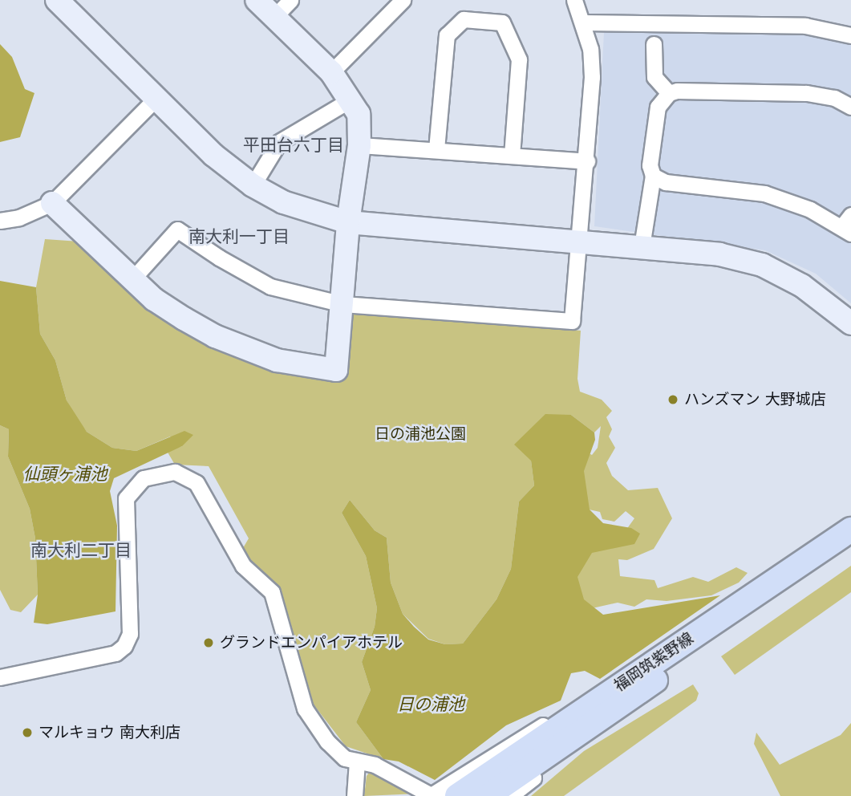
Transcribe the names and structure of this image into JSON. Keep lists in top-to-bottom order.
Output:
{
  "streets": {
    "main road": ["福岡筑紫野線"]
  },
  "districts": ["平田台六丁目", "南大利一丁目", "南大利二丁目"],
  "water": ["仙頭ヶ浦池", "日の浦池"],
  "parks": ["日の浦池公園"],
  "places": ["ハンズマン 大野城店", "グランドエンパイアホテル", "マルキョウ 南大利店"]
}
